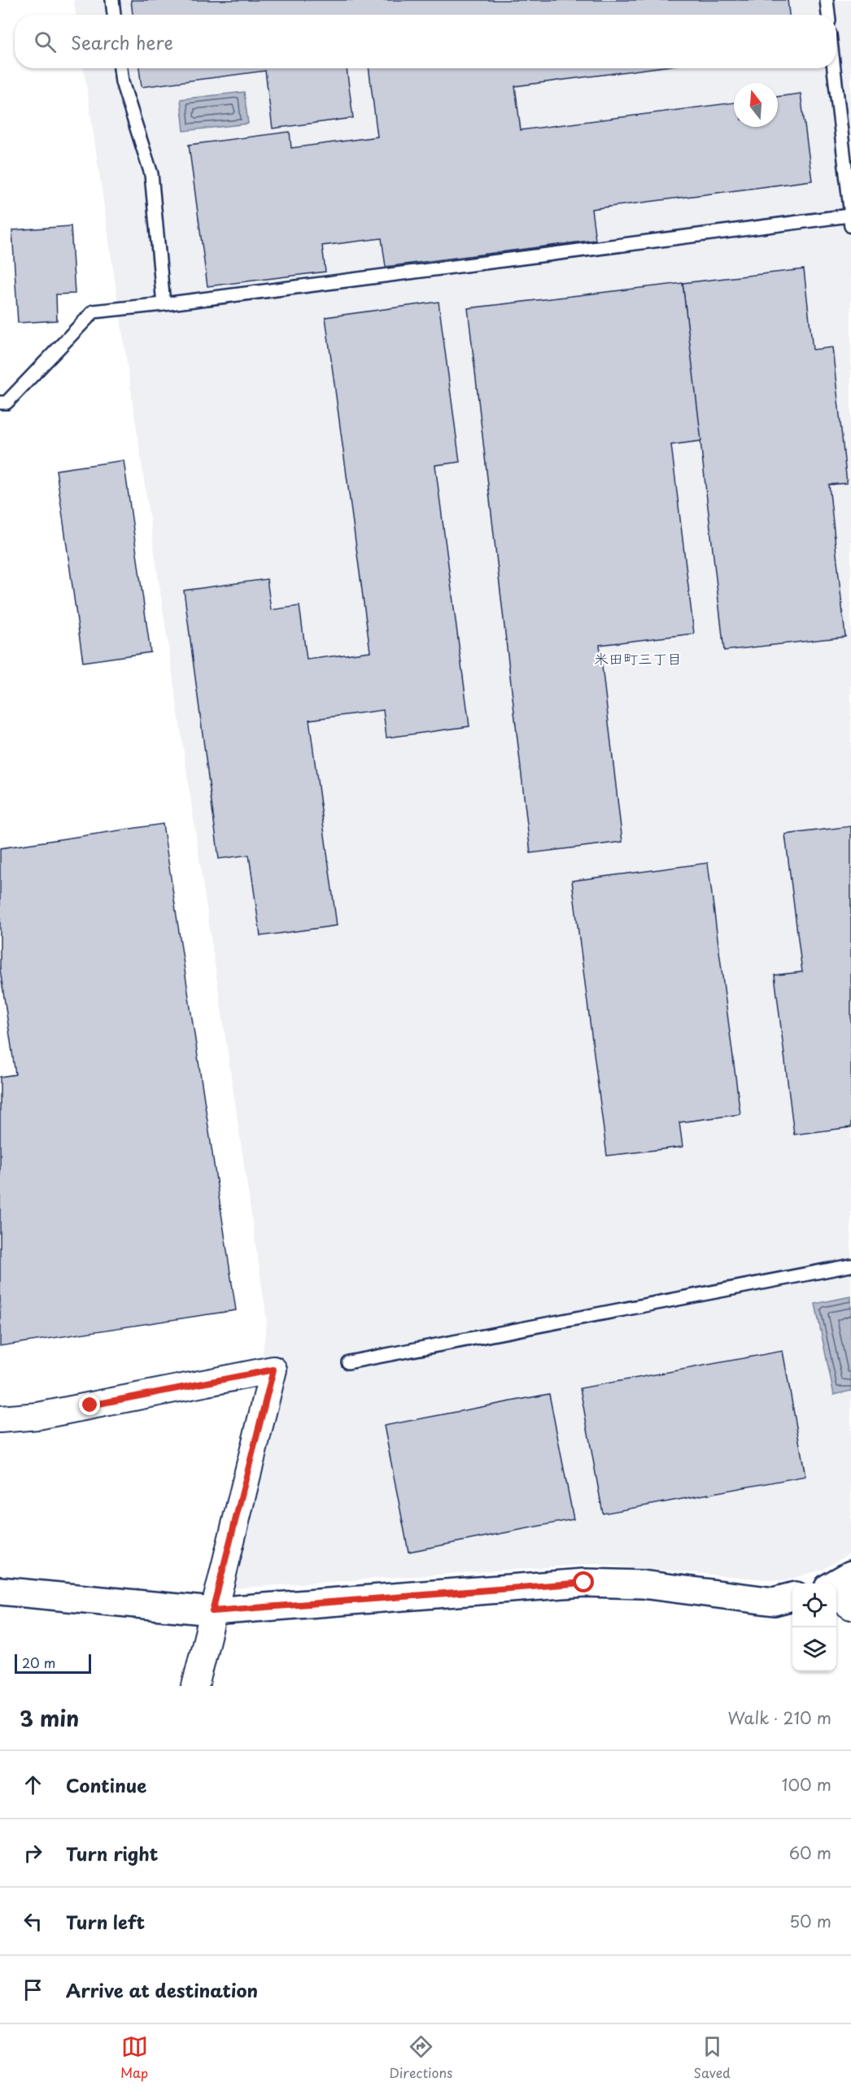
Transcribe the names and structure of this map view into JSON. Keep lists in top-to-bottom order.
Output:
{
  "districts": ["米田町三丁目"],
  "scale_bar": "20 m",
  "north": "top",
  "page": {
    "search": "Search here",
    "scale": "20 m",
    "heading": ["3 min", "Walk · 210 m"],
    "list": [
      ["Continue", "100 m"],
      ["Turn right", "60 m"],
      ["Turn left", "50 m"],
      "Arrive at destination"
    ],
    "nav": ["Map", "Directions", "Saved"]
  }
}
